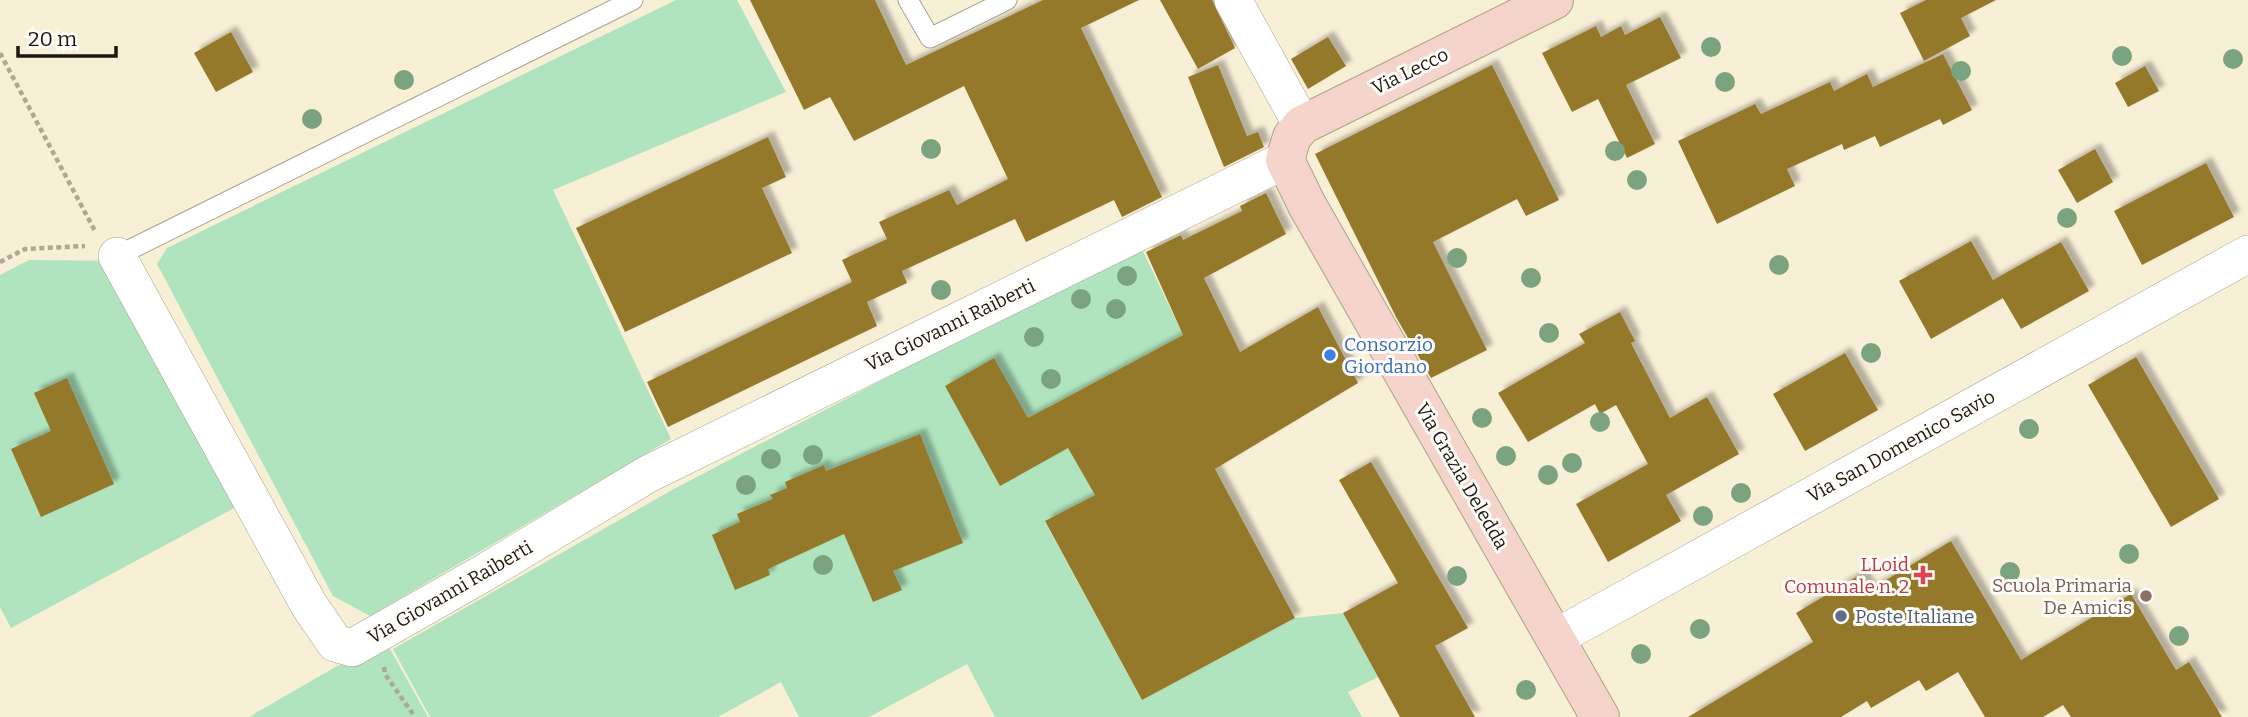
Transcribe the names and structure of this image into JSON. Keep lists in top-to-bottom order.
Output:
{
  "streets": {
    "street": [
      "Via Lecco",
      "Via Giovanni Raiberti",
      "Via San Domenico Savio",
      "Via Grazia Deledda"
    ]
  },
  "crossings": [
    ["Via Giovanni Raiberti", "Via Grazia Deledda"],
    ["Via San Domenico Savio", "Via Grazia Deledda"]
  ],
  "places": {
    "other": ["Consorzio Giordano", "Scuola Primaria De Amicis", "Poste Italiane"],
    "health": ["LLoid Comunale n. 2"]
  },
  "scale_bar": "20 m"
}
